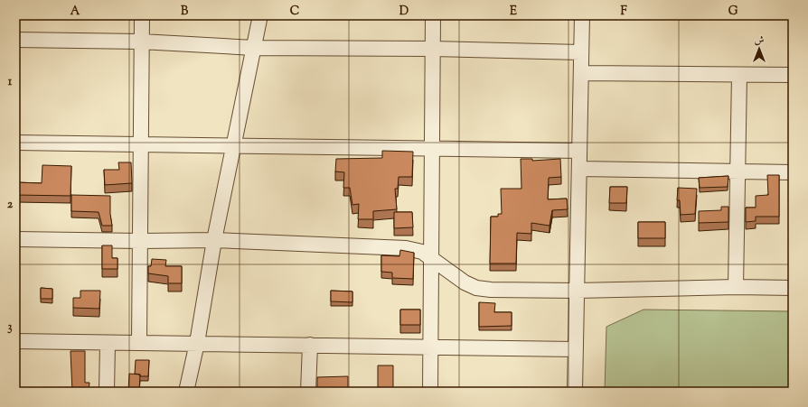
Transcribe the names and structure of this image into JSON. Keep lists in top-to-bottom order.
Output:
{
  "north": "top",
  "grid": {
    "columns": [
      "A",
      "B",
      "C",
      "D",
      "E",
      "F",
      "G"
    ],
    "rows": ["1", "2", "3"]
  }
}
